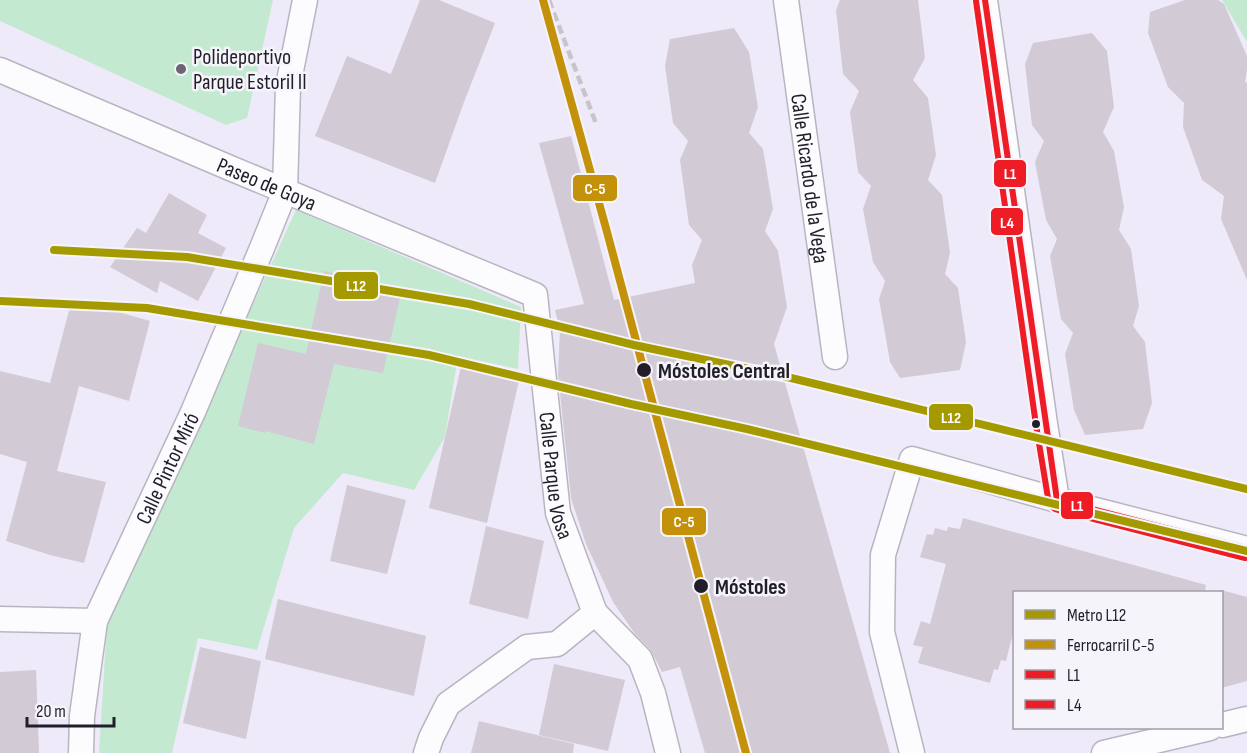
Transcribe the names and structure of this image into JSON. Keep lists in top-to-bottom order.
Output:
{
  "streets": {
    "street": [
      "Calle Ricardo de la Vega",
      "Paseo de Goya",
      "Calle Pintor Miró",
      "Calle Parque Vosa"
    ]
  },
  "crossings": [
    ["Paseo de Goya", "Calle Pintor Miró"],
    ["Paseo de Goya", "Calle Parque Vosa"]
  ],
  "places": ["Polideportivo Parque Estoril II", "Móstoles Central", "Móstoles"],
  "lines": [
    "rail line C-5",
    "transit line L1",
    "transit line L4",
    "metro line L12"
  ],
  "legend": [
    "Metro L12",
    "Ferrocarril C-5",
    "L1",
    "L4"
  ],
  "scale_bar": "20 m"
}
